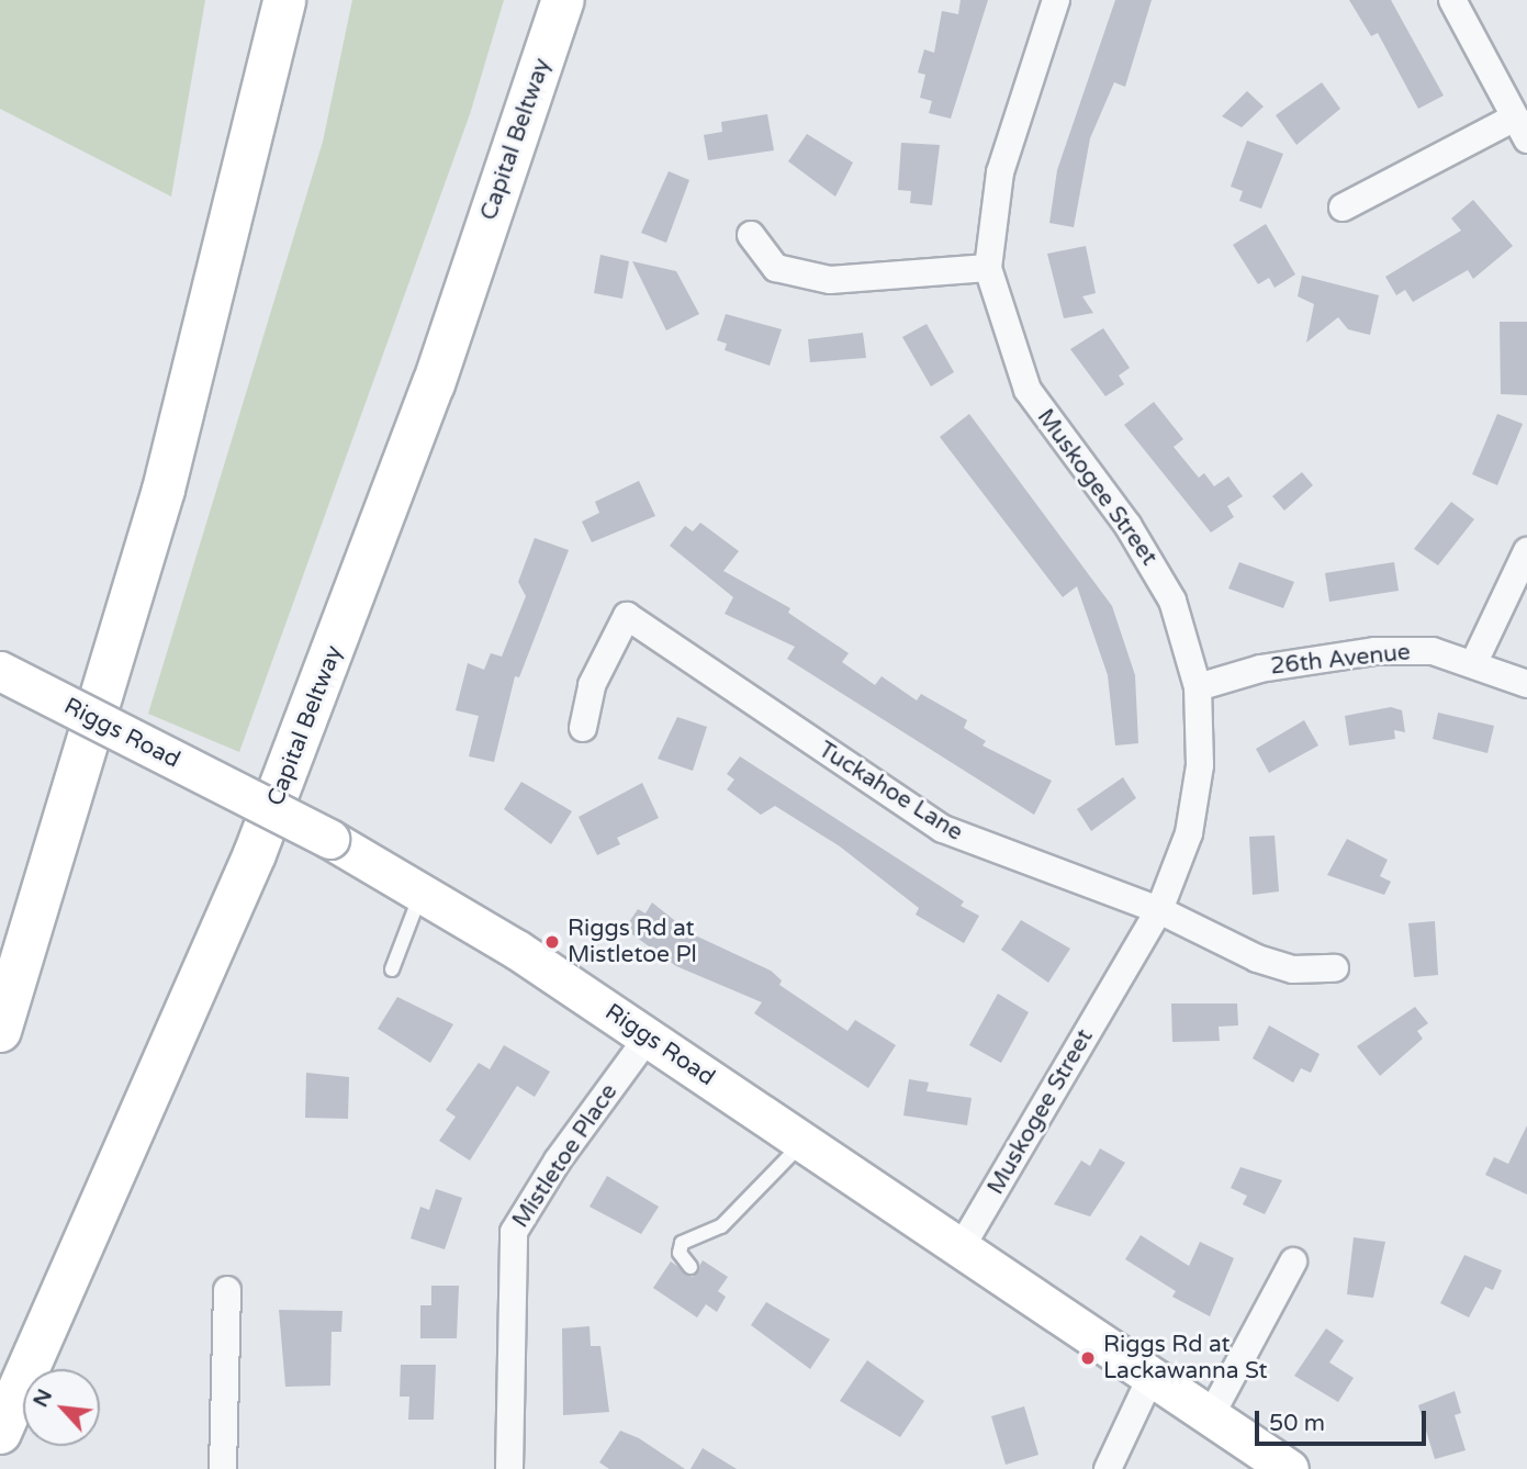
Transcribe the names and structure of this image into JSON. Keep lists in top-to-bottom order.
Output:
{
  "streets": {
    "highway": ["Capital Beltway"],
    "main road": ["Riggs Road"],
    "street": [
      "Muskogee Street",
      "26th Avenue",
      "Tuckahoe Lane",
      "Mistletoe Place"
    ]
  },
  "crossings": [
    ["Muskogee Street", "26th Avenue"],
    ["Muskogee Street", "Riggs Road"],
    ["Muskogee Street", "Tuckahoe Lane"],
    ["Riggs Road", "Mistletoe Place"]
  ],
  "places": ["Riggs Rd at Mistletoe Pl", "Riggs Rd at Lackawanna St"],
  "scale_bar": "50 m",
  "north": "top left"
}
